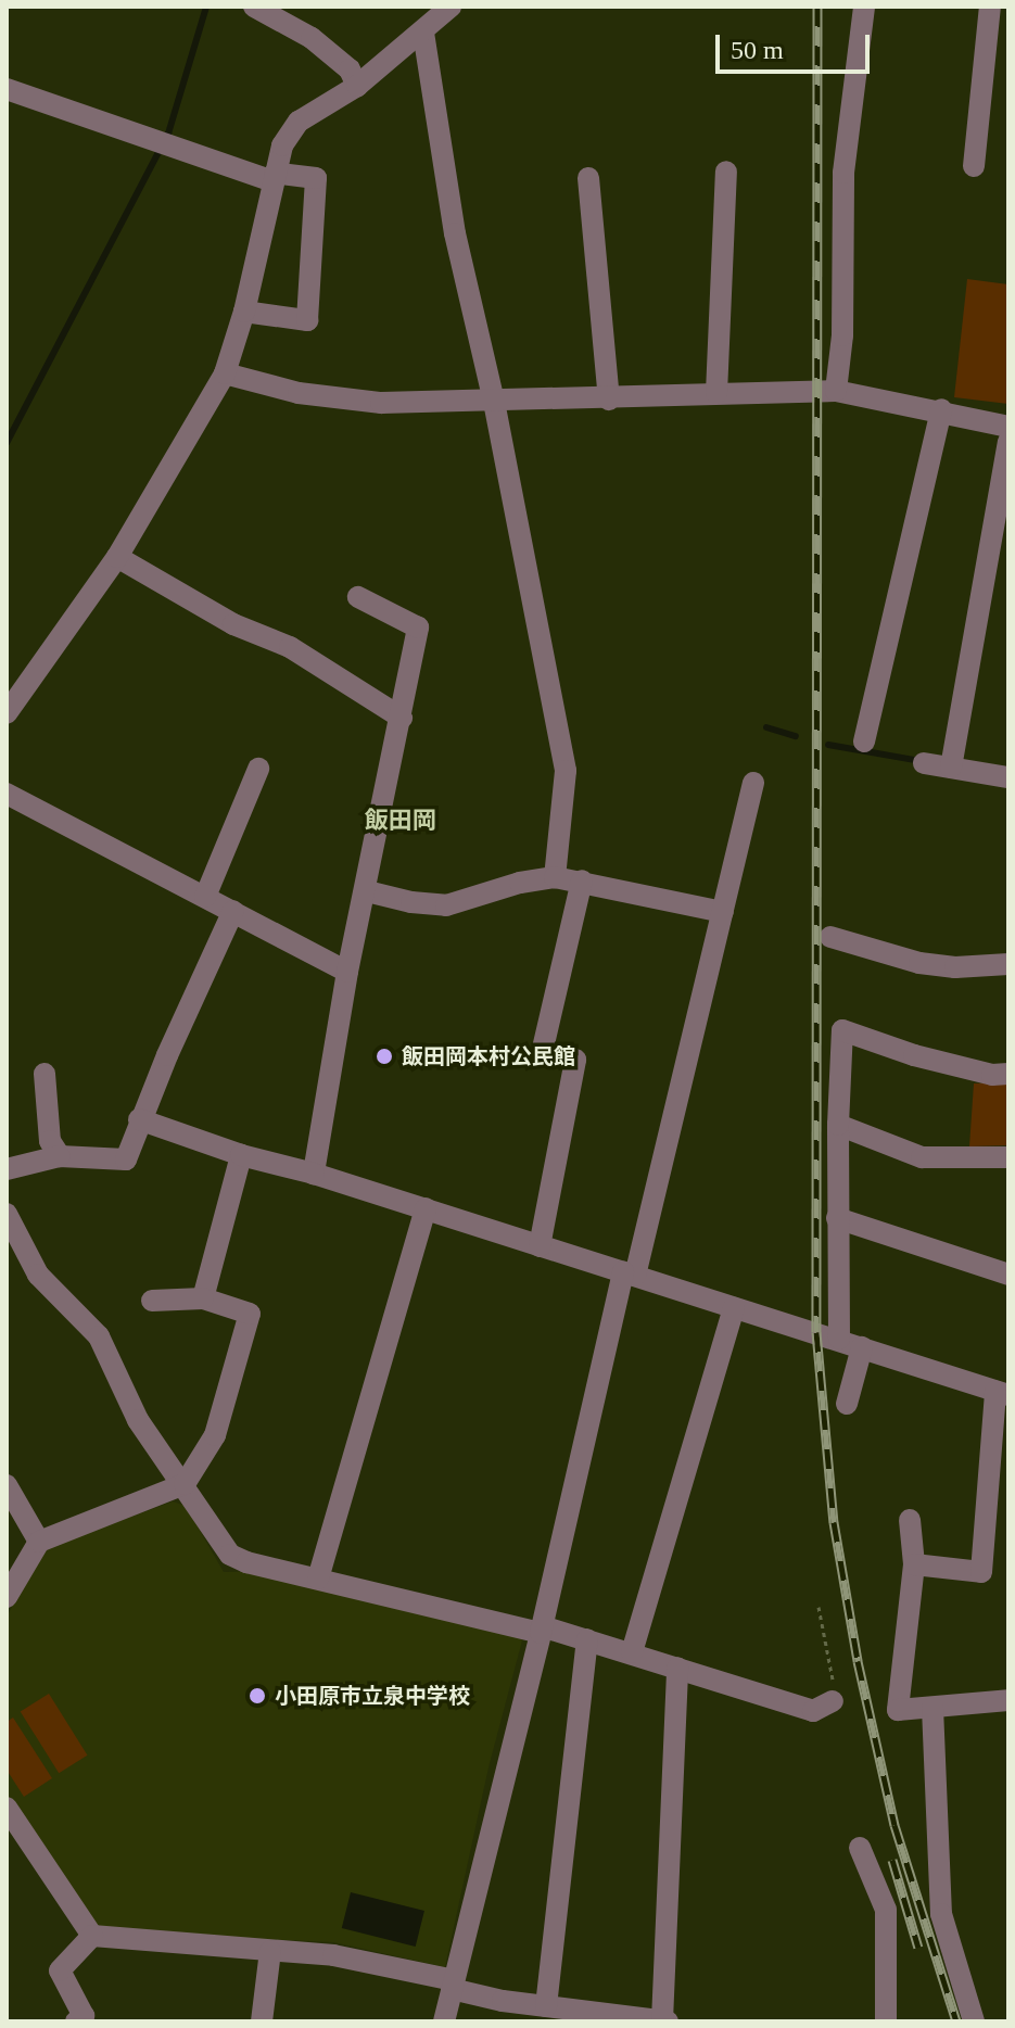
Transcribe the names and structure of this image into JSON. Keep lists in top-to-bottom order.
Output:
{
  "districts": ["飯田岡"],
  "places": ["飯田岡本村公民館", "小田原市立泉中学校"],
  "scale_bar": "50 m"
}
